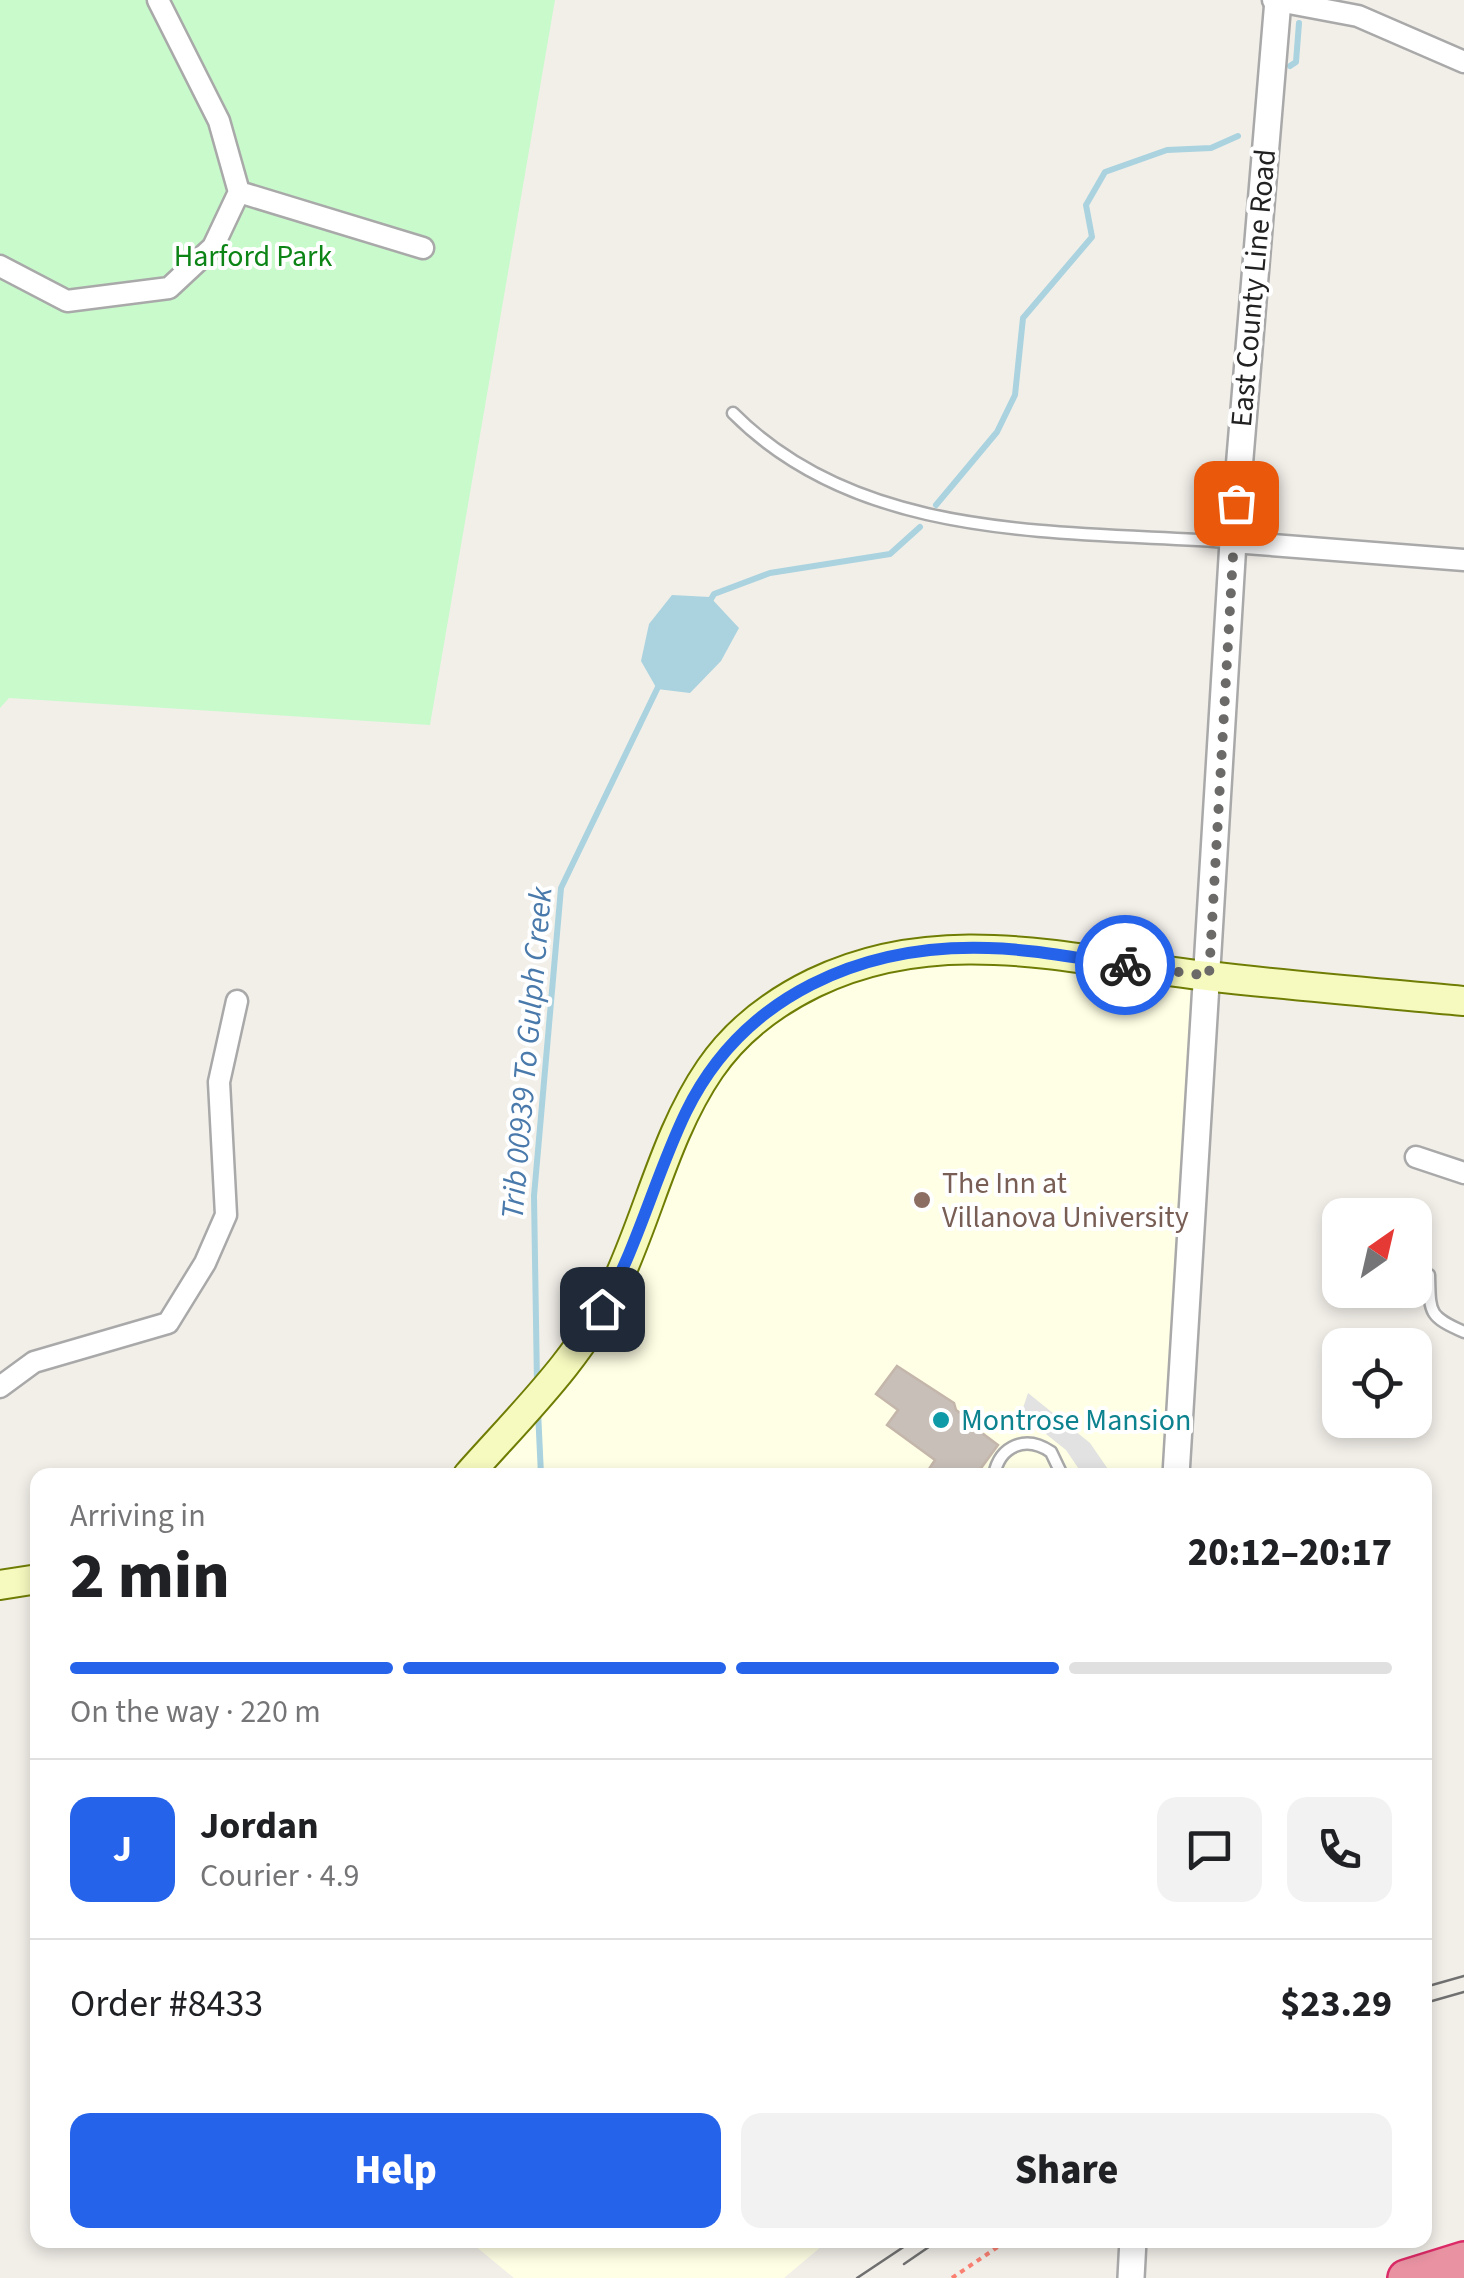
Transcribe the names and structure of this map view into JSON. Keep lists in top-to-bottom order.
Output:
{
  "streets": {
    "street": ["East County Line Road"]
  },
  "water": ["Trib 00939 To Gulph Creek"],
  "parks": ["Harford Park"],
  "places": ["The Inn at Villanova University", "Montrose Mansion"],
  "north": "top right",
  "page": {
    "heading": ["2 min", "Arriving in", "20:12–20:17"],
    "panel": [
      "Jordan",
      "Courier · 4.9",
      "Order #8433",
      "$23.29"
    ],
    "bar": "On the way · 220 m",
    "round": "J",
    "buttons": ["Help", "Share"]
  }
}
